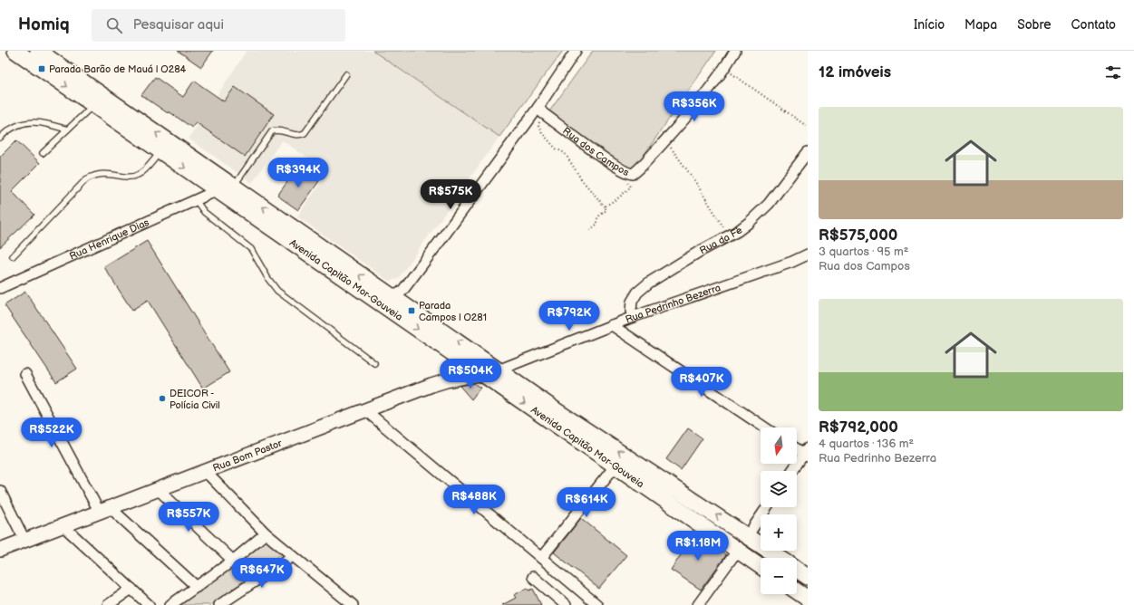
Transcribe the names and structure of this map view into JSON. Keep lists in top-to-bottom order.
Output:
{
  "streets": {
    "main road": ["Avenida Capitão Mor-Gouveia", "Rua Bom Pastor"],
    "street": [
      "Rua dos Campos",
      "Rua Henrique Dias",
      "Rua da Fé",
      "Rua Pedrinho Bezerra"
    ]
  },
  "crossings": [
    ["Rua Henrique Dias", "Avenida Capitão Mor-Gouveia"],
    ["Rua da Fé", "Rua Pedrinho Bezerra"],
    ["Avenida Capitão Mor-Gouveia", "Rua Pedrinho Bezerra"],
    ["Avenida Capitão Mor-Gouveia", "Rua Bom Pastor"],
    ["Rua Pedrinho Bezerra", "Rua Bom Pastor"]
  ],
  "places": {
    "transit": ["Parada Barão de Mauá | O284", "Parada Campos | O281"],
    "other": ["DEICOR - Polícia Civil"]
  },
  "north": "bottom",
  "page": {
    "header": "Homiq",
    "search": "Pesquisar aqui",
    "nav": [
      "Início",
      "Mapa",
      "Sobre",
      "Contato"
    ],
    "heading": "12 imóveis",
    "price": [
      "R$356K",
      "R$394K",
      "R$575K",
      "R$792K",
      "R$504K",
      "R$407K",
      "R$522K",
      "R$488K",
      "R$614K",
      "R$557K",
      "R$1.18M",
      "R$647K"
    ],
    "list": [
      {
        "name": "R$575,000",
        "note": "3 quartos · 95 m² · Rua dos Campos"
      },
      {
        "name": "R$792,000",
        "note": "4 quartos · 136 m² · Rua Pedrinho Bezerra"
      }
    ],
    "map_buttons": ["+", "−"]
  }
}
